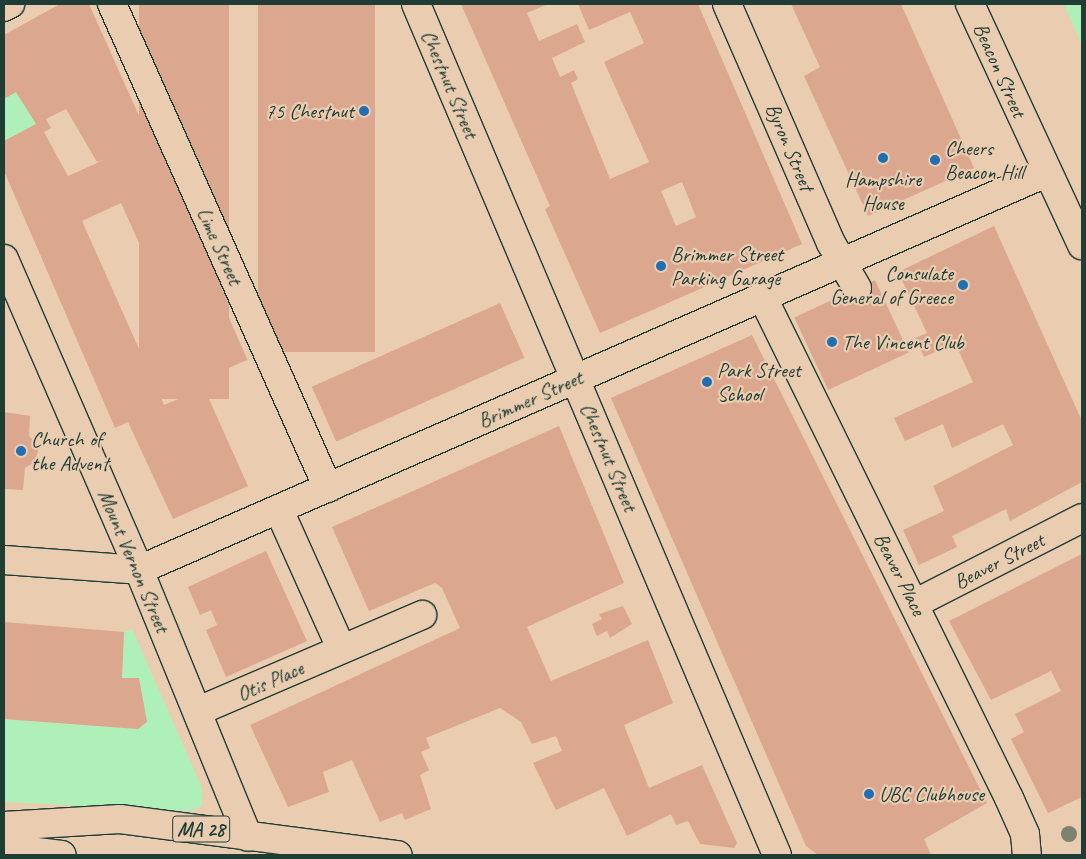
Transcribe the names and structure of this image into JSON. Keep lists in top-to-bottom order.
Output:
{
  "streets": {
    "main road": [
      "Beacon Street",
      "Chestnut Street",
      "Byron Street",
      "Lime Street",
      "Brimmer Street",
      "Mount Vernon Street",
      "Beaver Street",
      "Beaver Place",
      "Otis Place",
      "MA 28"
    ]
  },
  "crossings": [
    ["Beacon Street", "Brimmer Street"],
    ["Chestnut Street", "Brimmer Street"],
    ["Byron Street", "Brimmer Street"],
    ["Lime Street", "Brimmer Street"],
    ["Brimmer Street", "Mount Vernon Street"],
    ["Brimmer Street", "Beaver Place"],
    ["Mount Vernon Street", "Otis Place"],
    ["Mount Vernon Street", "MA 28"],
    ["Beaver Street", "Beaver Place"]
  ],
  "places": [
    "75 Chestnut",
    "Hampshire House",
    "Cheers Beacon Hill",
    "Brimmer Street Parking Garage",
    "Consulate General of Greece",
    "The Vincent Club",
    "Park Street School",
    "Church of the Advent",
    "UBC Clubhouse"
  ]
}
